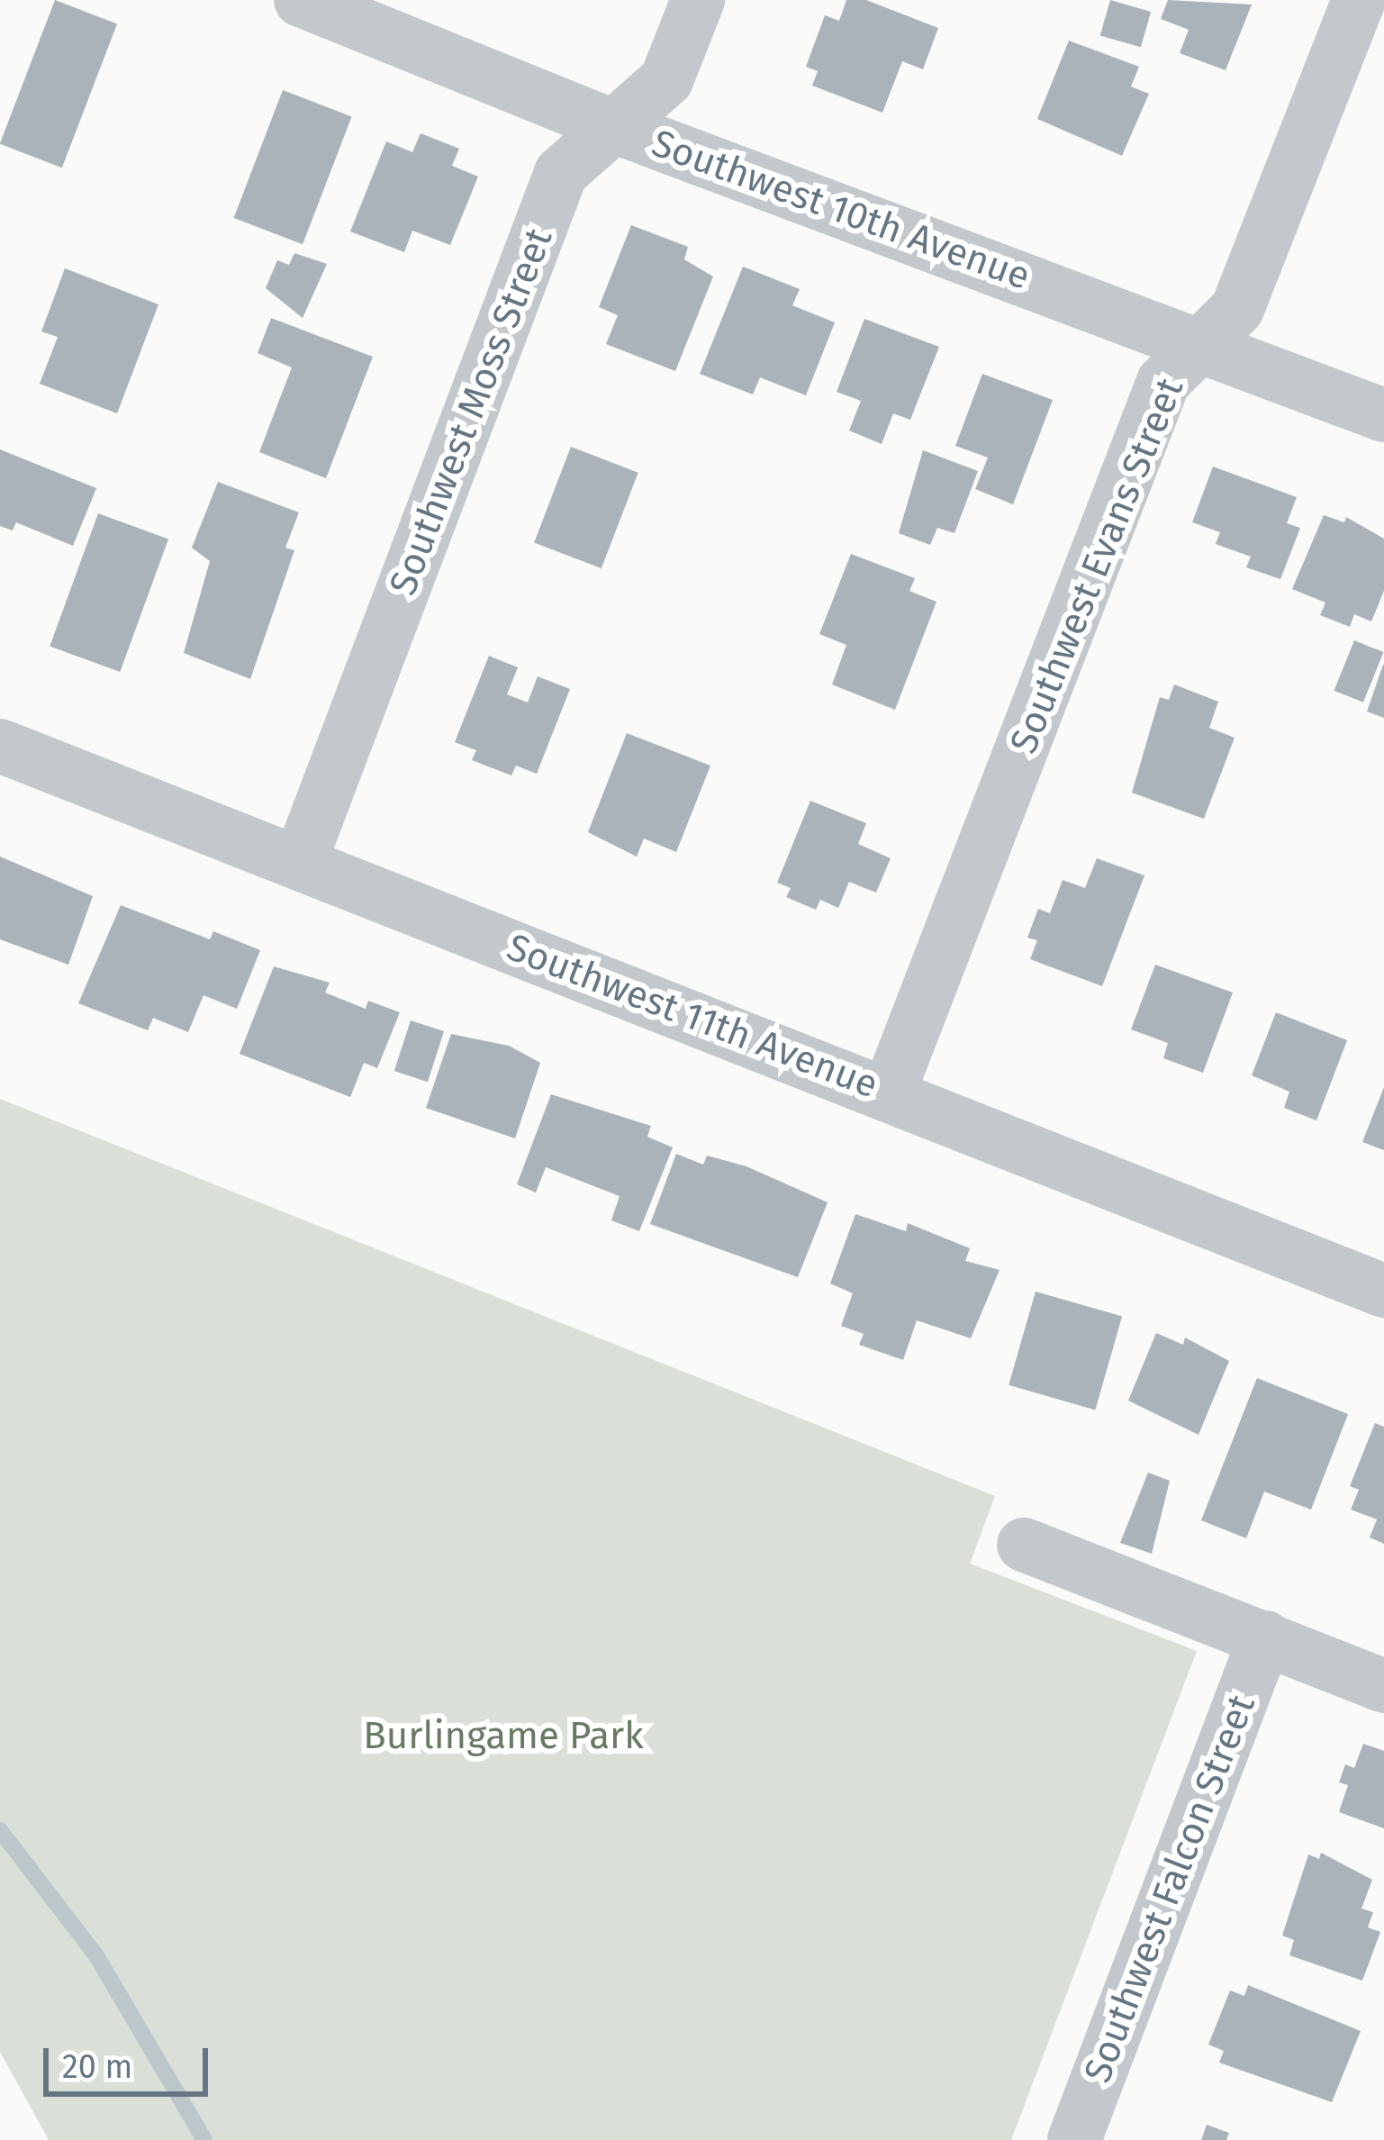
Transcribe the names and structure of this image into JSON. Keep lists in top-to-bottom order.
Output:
{
  "streets": {
    "street": [
      "Southwest 10th Avenue",
      "Southwest Moss Street",
      "Southwest Evans Street",
      "Southwest 11th Avenue",
      "Southwest Falcon Street"
    ]
  },
  "crossings": [
    ["Southwest 10th Avenue", "Southwest Moss Street"],
    ["Southwest 10th Avenue", "Southwest Evans Street"],
    ["Southwest Moss Street", "Southwest 11th Avenue"],
    ["Southwest Evans Street", "Southwest 11th Avenue"]
  ],
  "parks": ["Burlingame Park"],
  "scale_bar": "20 m"
}
